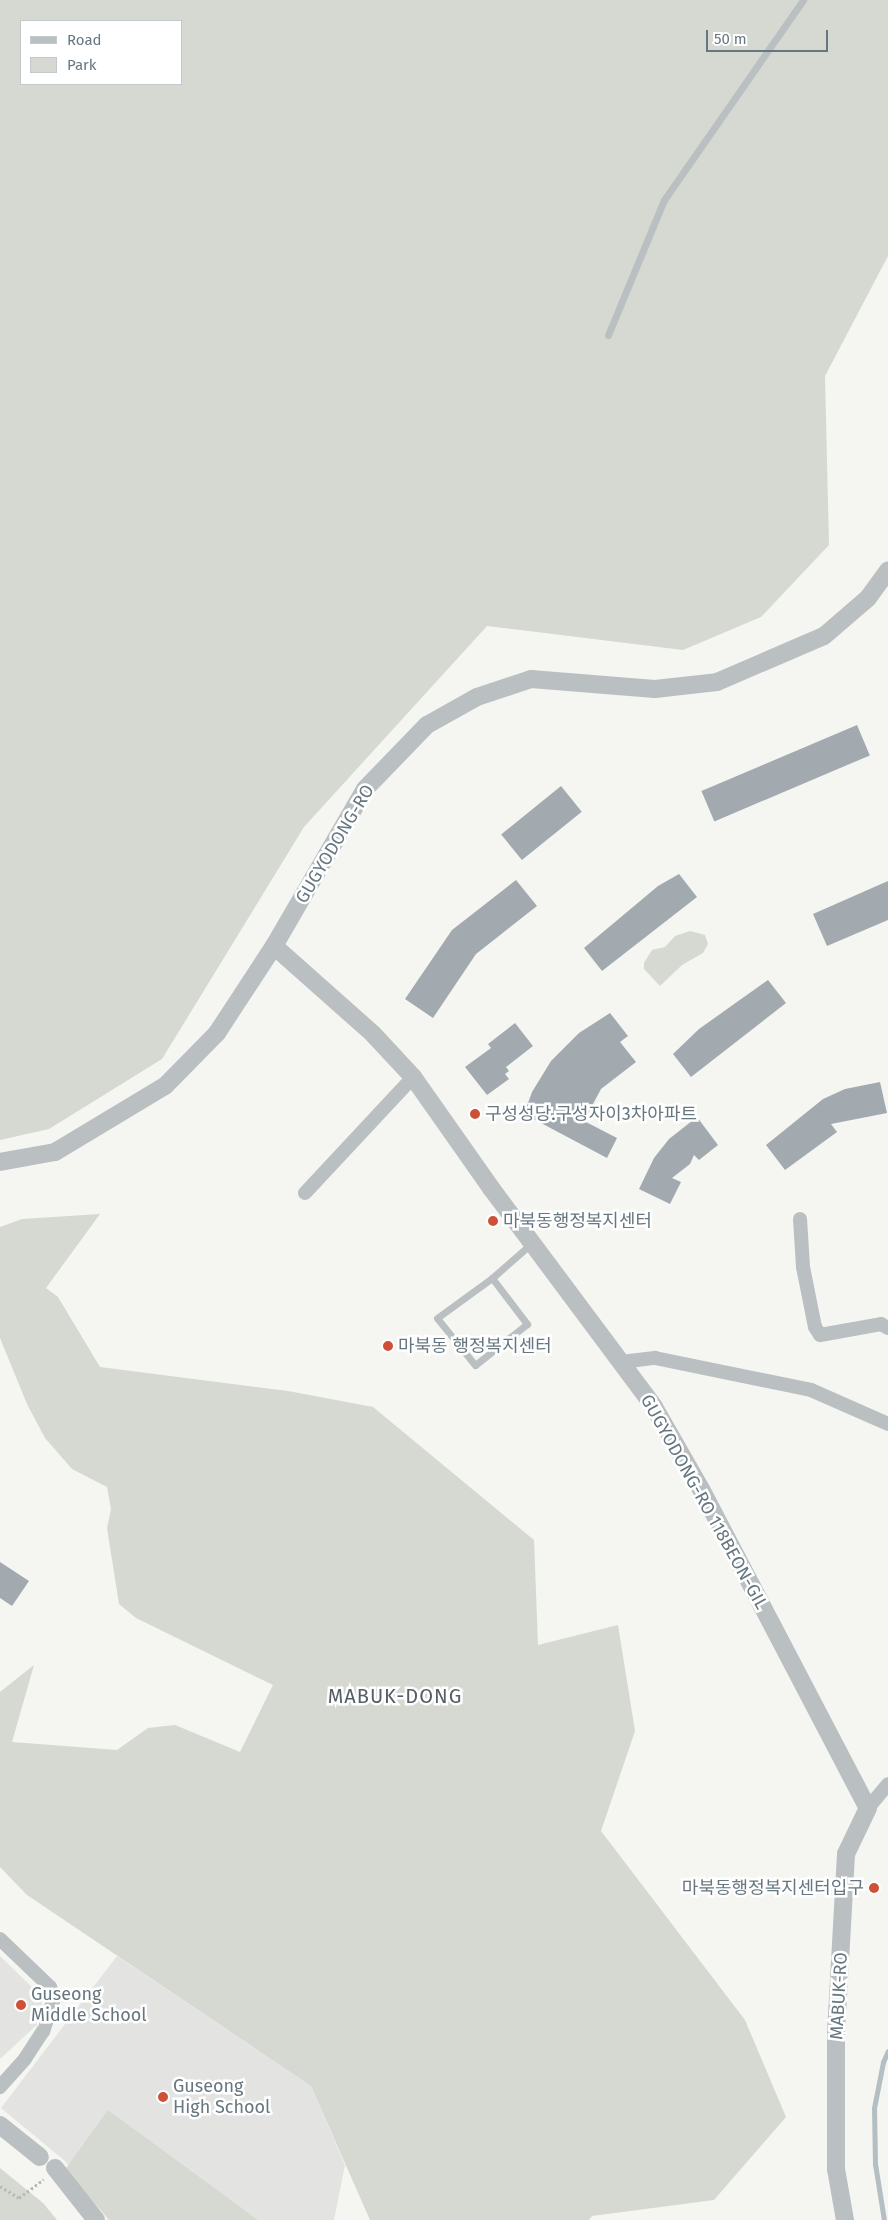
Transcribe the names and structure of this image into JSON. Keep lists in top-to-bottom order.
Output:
{
  "streets": {
    "street": ["GUGYODONG-RO", "GUGYODONG-RO 118BEON-GIL", "MABUK-RO"]
  },
  "crossings": [
    ["GUGYODONG-RO", "GUGYODONG-RO 118BEON-GIL"],
    ["GUGYODONG-RO 118BEON-GIL", "MABUK-RO"]
  ],
  "districts": ["MABUK-DONG"],
  "places": [
    "구성성당.구성자이3차아파트",
    "마북동행정복지센터",
    "마북동 행정복지센터",
    "마북동행정복지센터입구",
    "Guseong Middle School",
    "Guseong High School"
  ],
  "legend": ["Road", "Park"],
  "scale_bar": "50 m"
}
